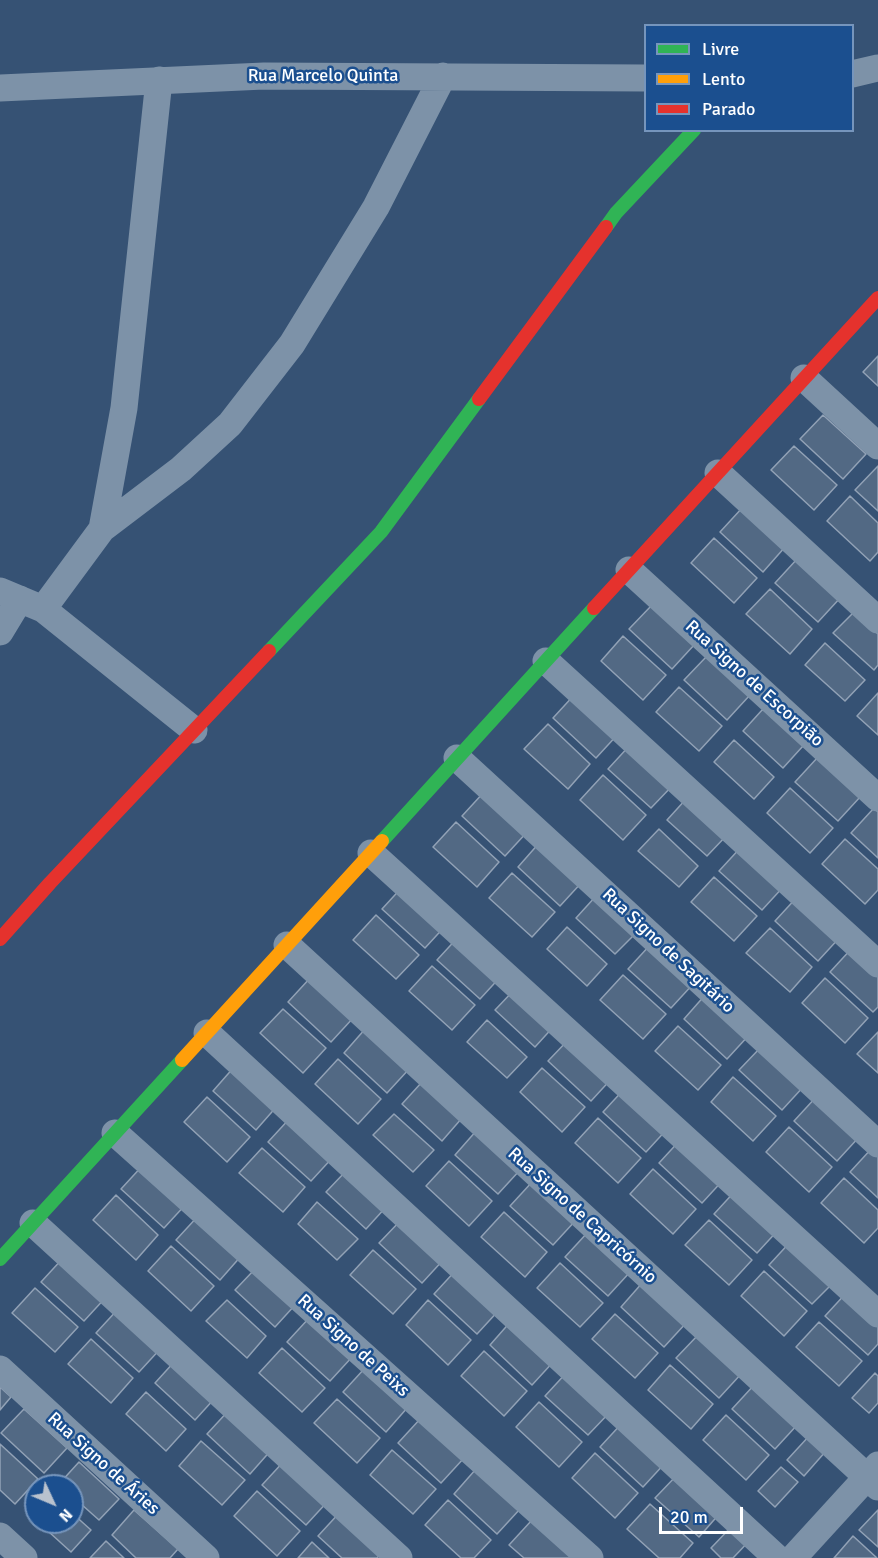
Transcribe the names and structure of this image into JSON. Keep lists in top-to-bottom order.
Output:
{
  "streets": {
    "street": [
      "Rua Marcelo Quinta",
      "Rua Signo de Escorpião",
      "Rua Signo de Sagitário",
      "Rua Signo de Capricórnio",
      "Rua Signo de Peixs",
      "Rua Signo de Áries"
    ]
  },
  "legend": ["Livre", "Lento", "Parado"],
  "scale_bar": "20 m",
  "north": "bottom right"
}
